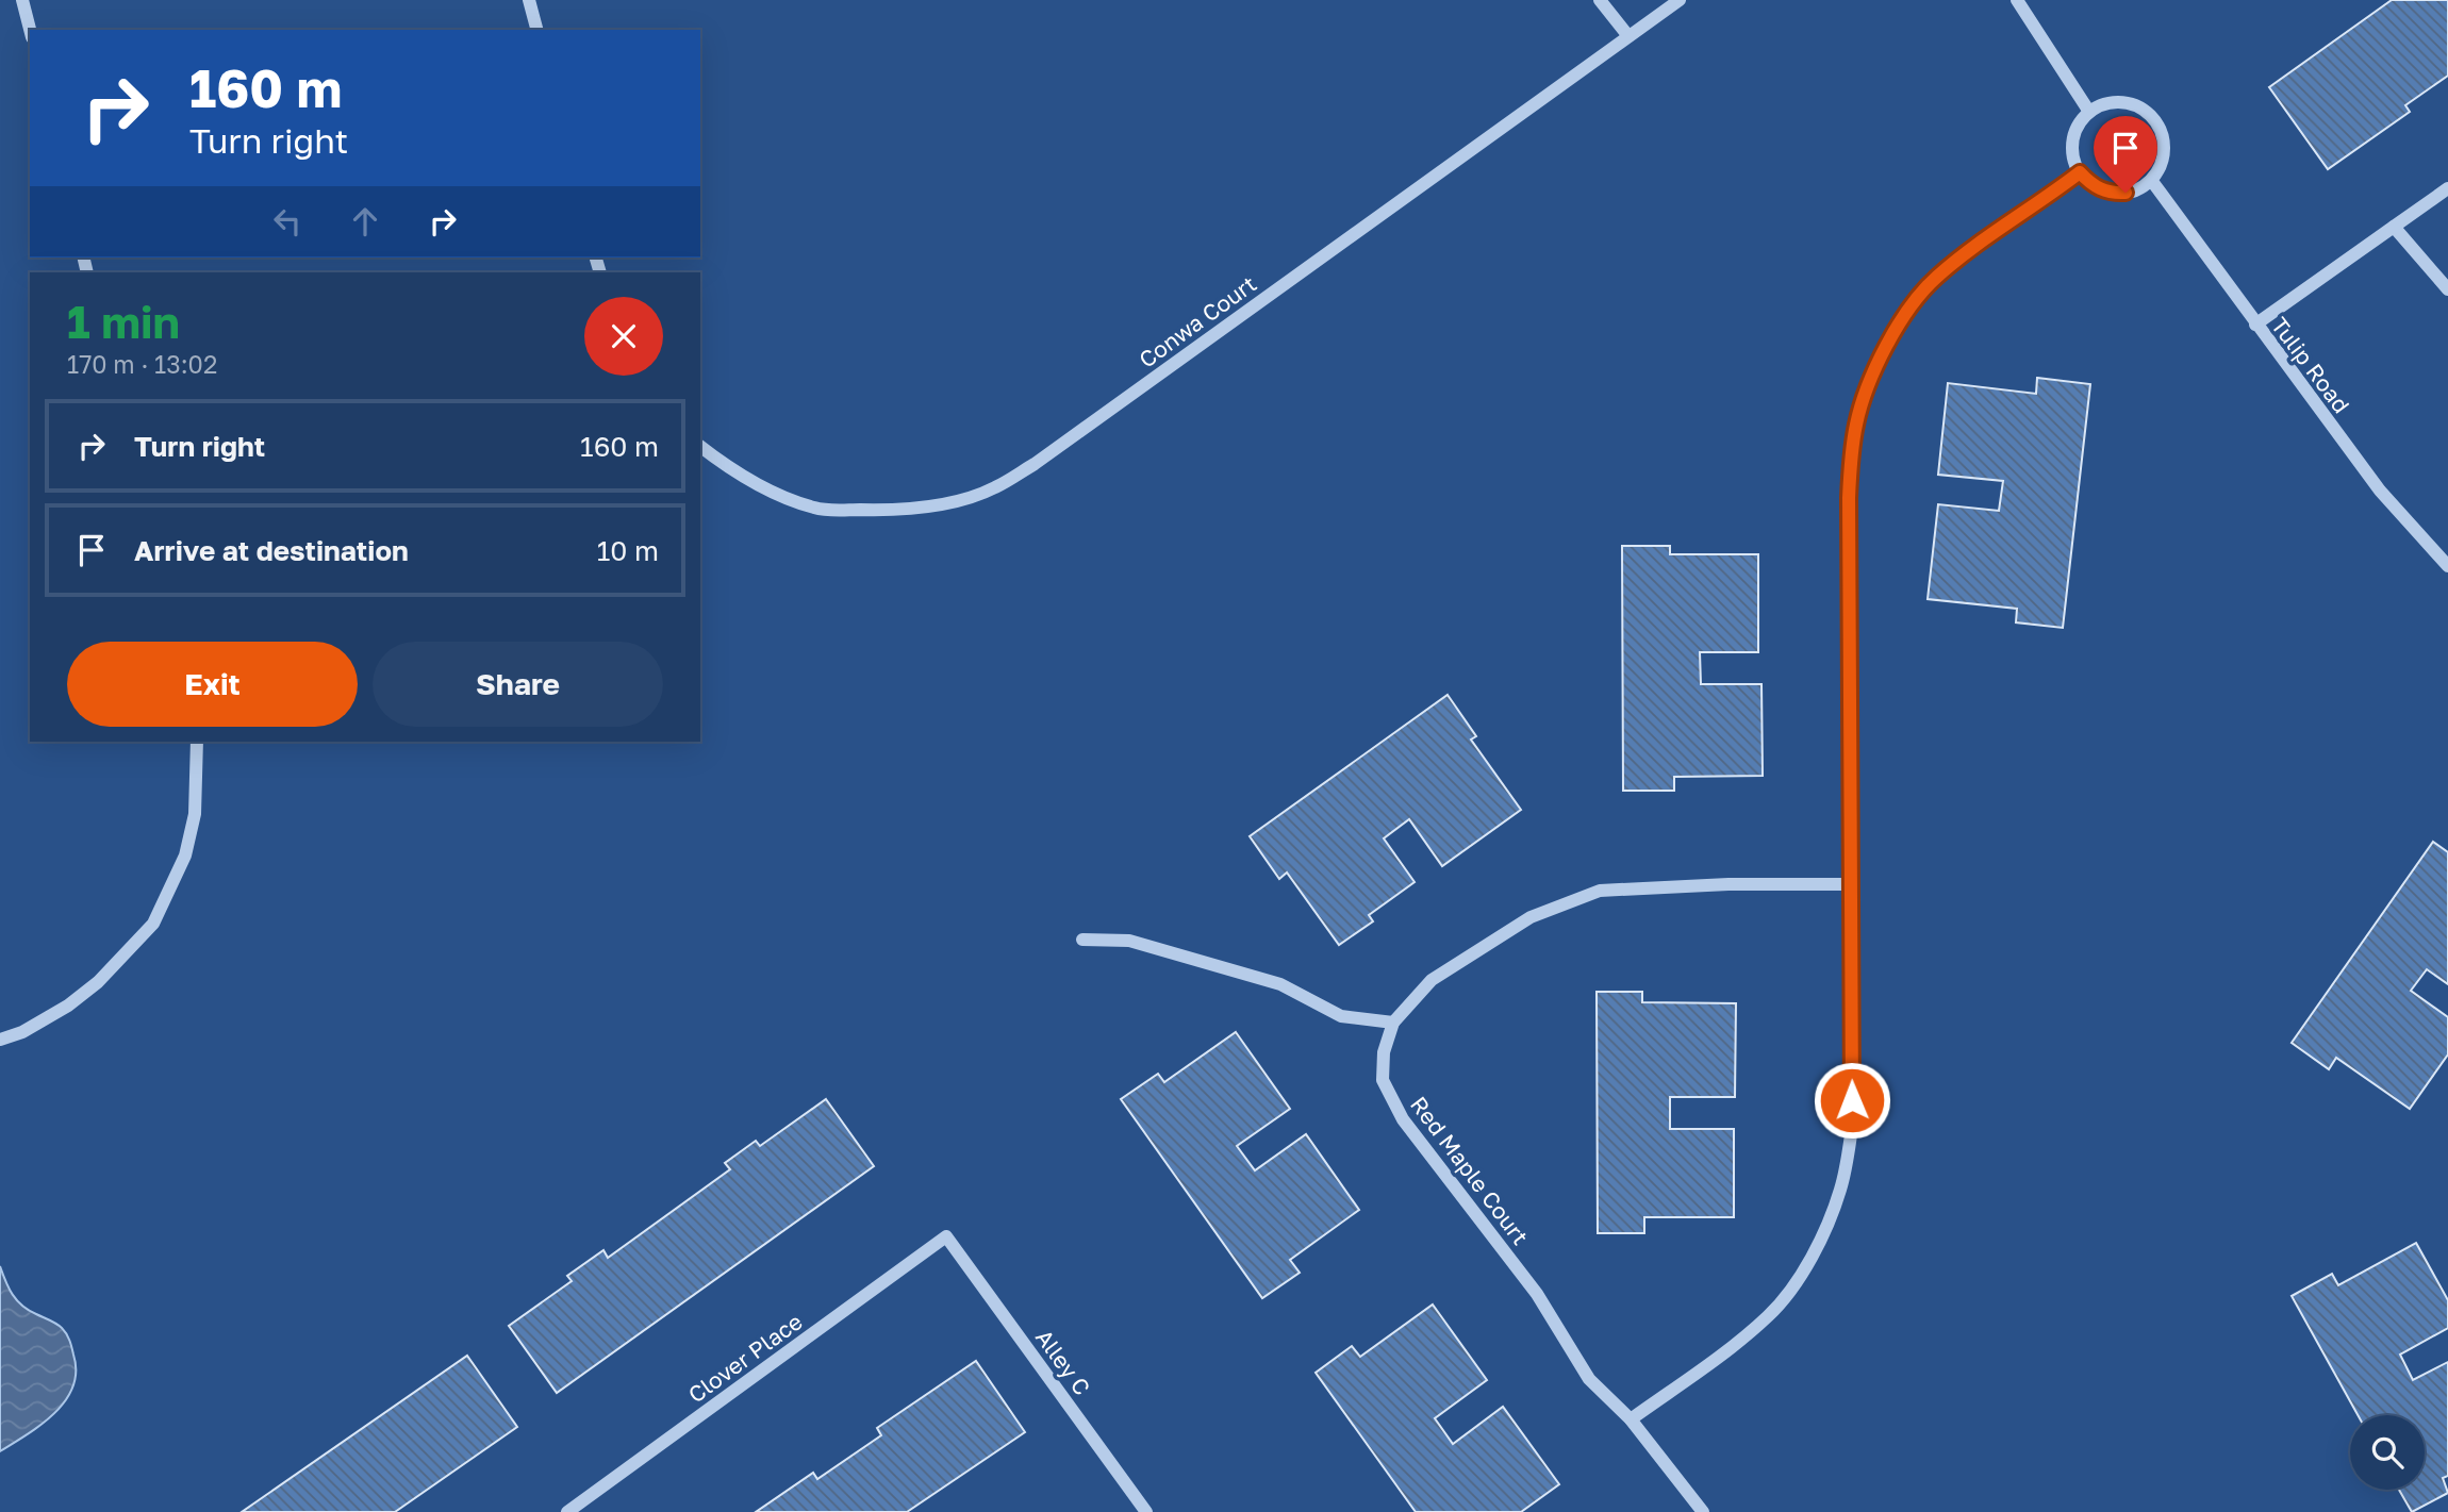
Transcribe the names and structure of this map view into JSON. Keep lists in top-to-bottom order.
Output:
{
  "streets": {
    "street": [
      "Conwa Court",
      "Tulip Road",
      "Red Maple Court",
      "Clover Place",
      "Alley C"
    ]
  },
  "crossings": [
    ["Clover Place", "Alley C"]
  ],
  "page": {
    "turn": ["160 m", "Turn right"],
    "heading": ["1 min", "170 m · 13:02"],
    "list": [
      {
        "name": "Turn right",
        "value": "160 m"
      },
      {
        "name": "Arrive at destination",
        "value": "10 m"
      }
    ],
    "buttons": ["Exit", "Share"]
  }
}
